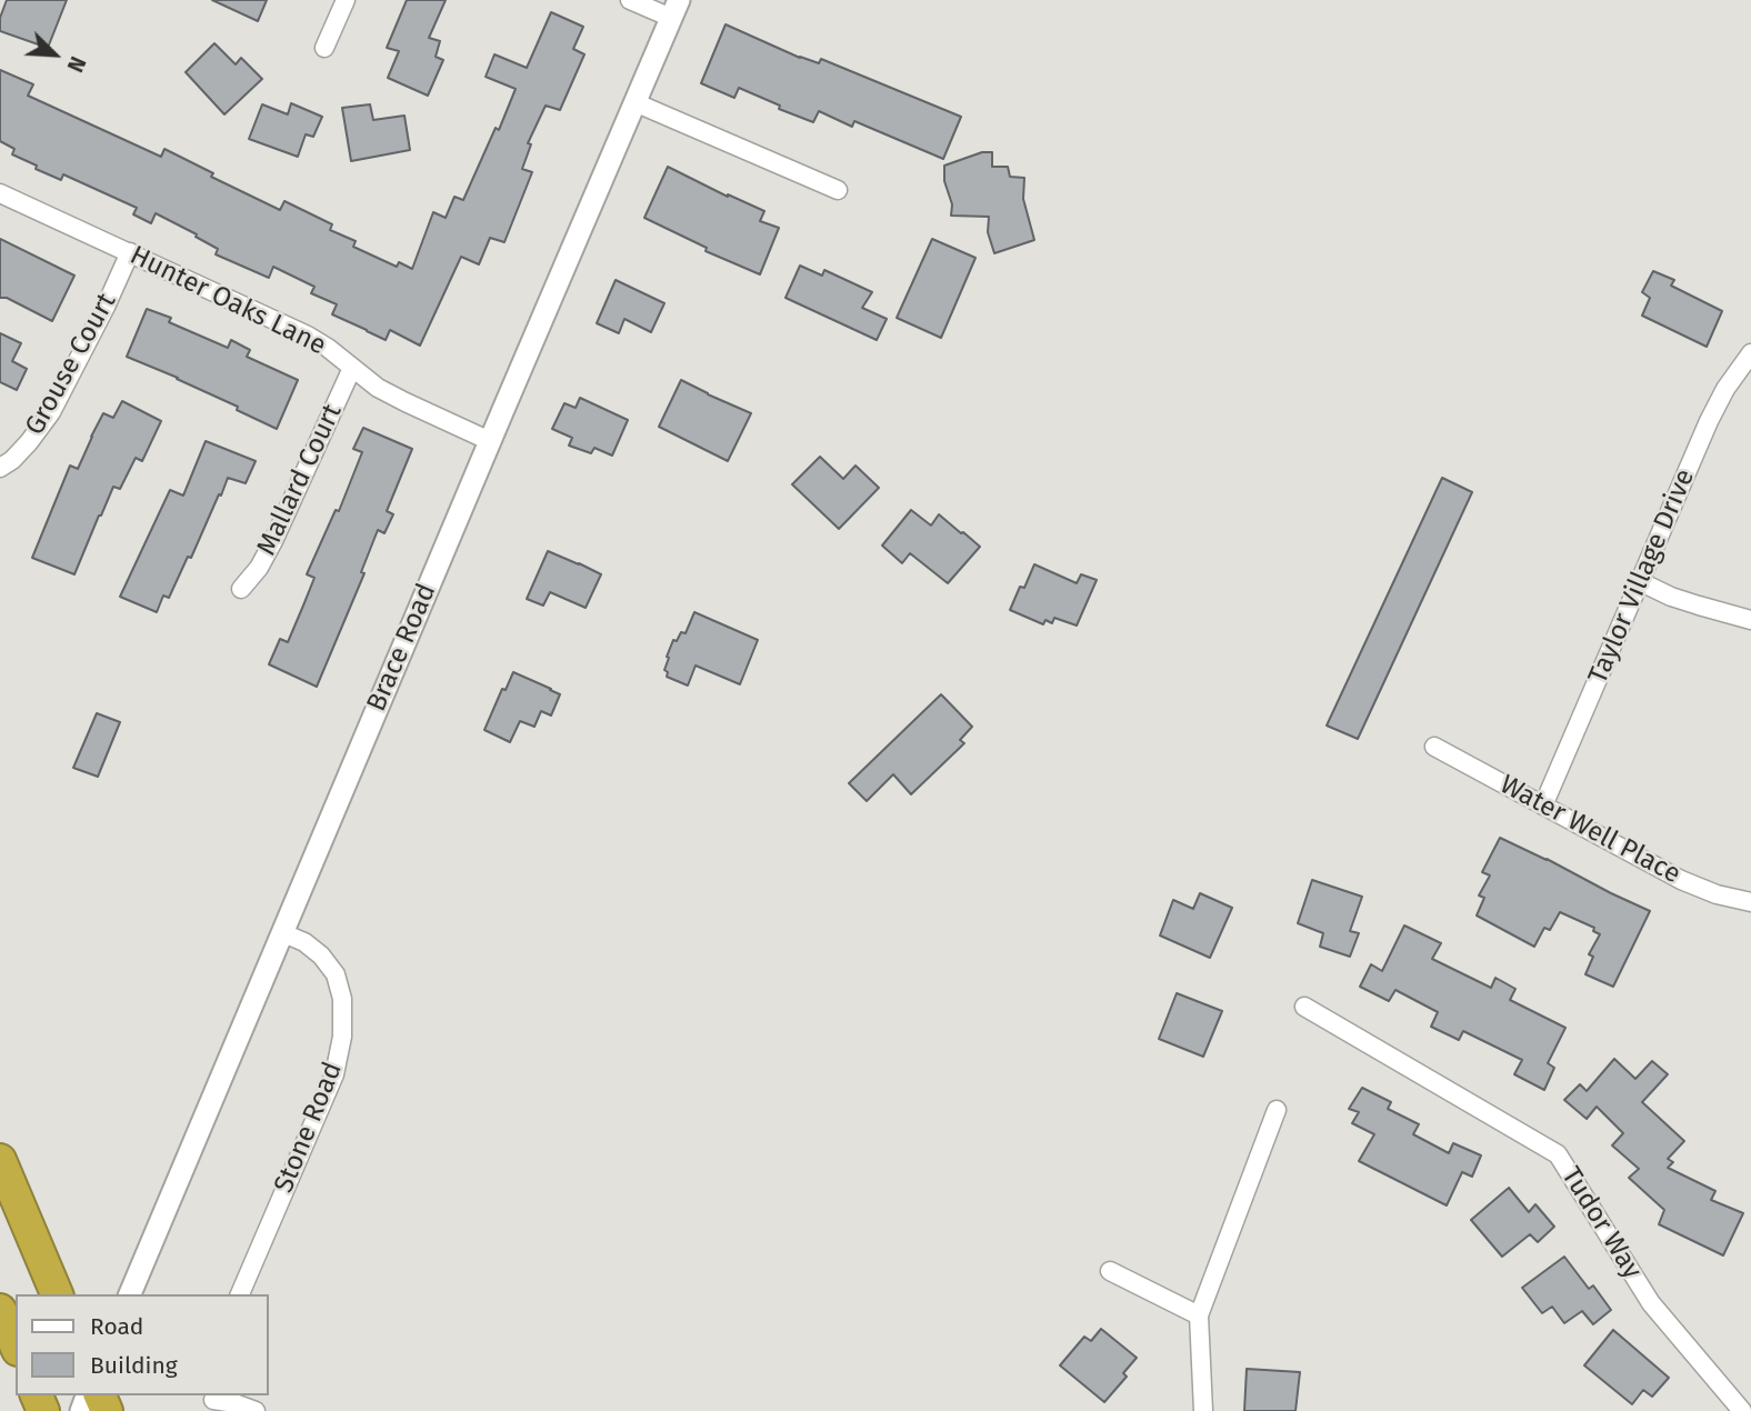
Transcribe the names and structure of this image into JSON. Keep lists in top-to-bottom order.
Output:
{
  "streets": {
    "street": [
      "Hunter Oaks Lane",
      "Grouse Court",
      "Mallard Court",
      "Taylor Village Drive",
      "Brace Road",
      "Water Well Place",
      "Stone Road",
      "Tudor Way"
    ]
  },
  "crossings": [
    ["Hunter Oaks Lane", "Grouse Court"],
    ["Hunter Oaks Lane", "Mallard Court"],
    ["Hunter Oaks Lane", "Brace Road"],
    ["Taylor Village Drive", "Water Well Place"],
    ["Brace Road", "Stone Road"]
  ],
  "legend": ["Road", "Building"],
  "north": "bottom right"
}
